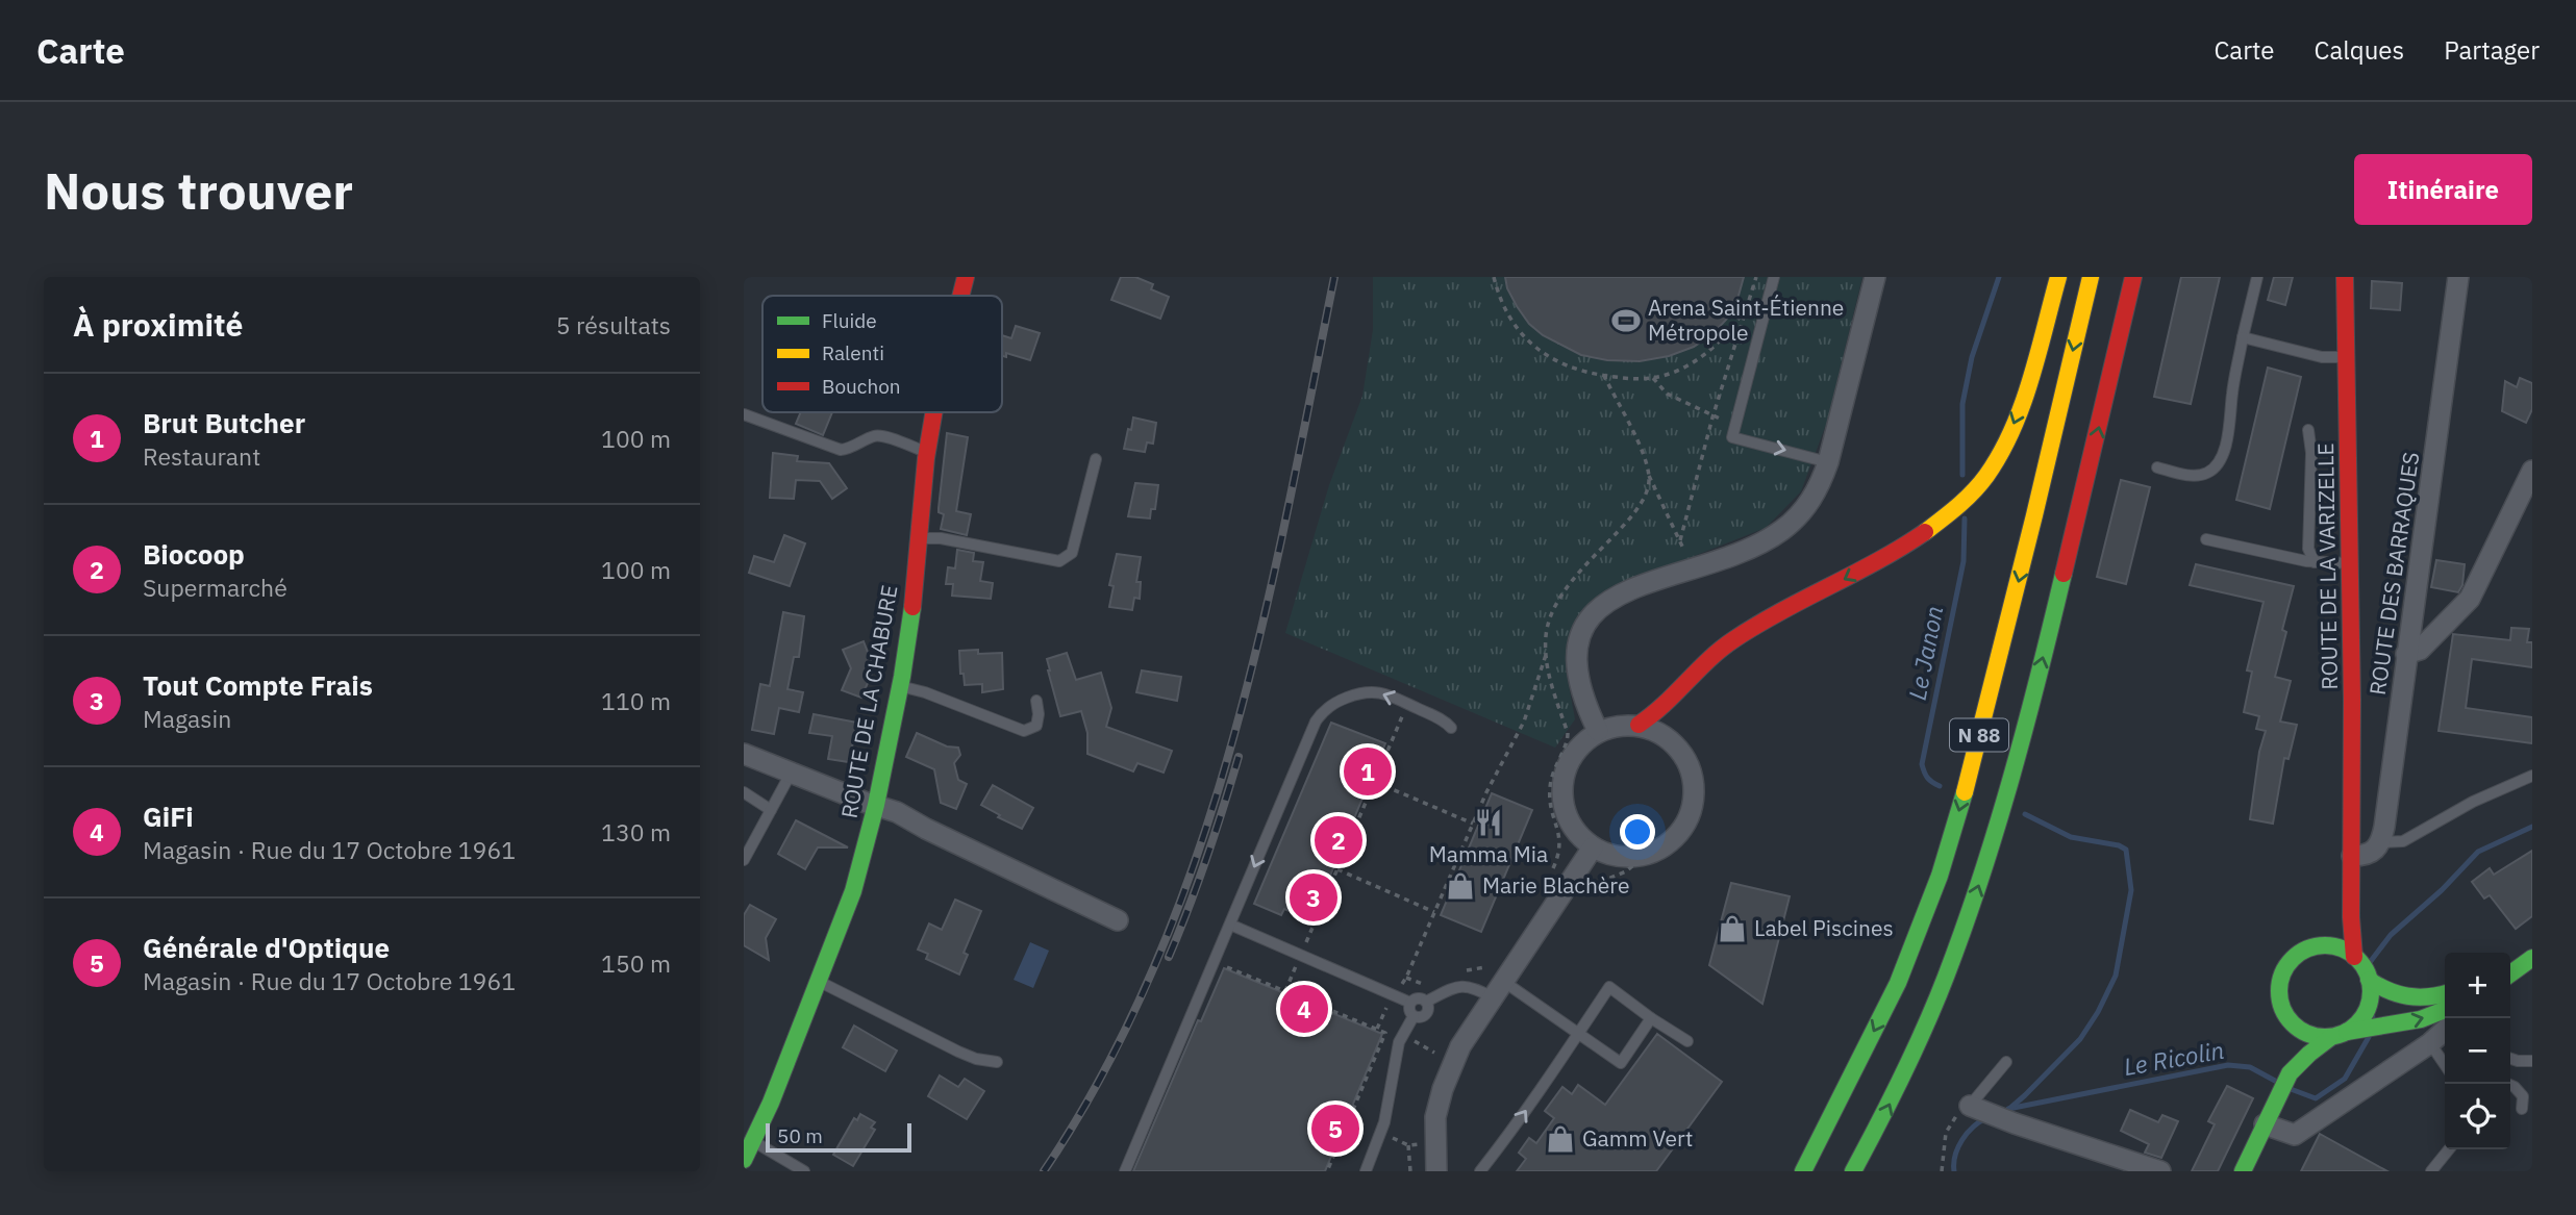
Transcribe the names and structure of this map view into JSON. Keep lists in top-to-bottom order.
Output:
{
  "streets": {
    "main road": ["ROUTE DE LA VARIZELLE", "ROUTE DE LA CHABURE", "N 88"],
    "street": ["ROUTE DES BARRAQUES"]
  },
  "water": ["Le Janon", "Le Ricolin"],
  "places": {
    "sports": ["Arena Saint-Étienne Métropole"],
    "restaurant": ["Mamma Mia"],
    "shop": ["Marie Blachère", "Label Piscines", "Gamm Vert"]
  },
  "legend": ["Fluide", "Ralenti", "Bouchon"],
  "scale_bar": "50 m",
  "page": {
    "header": "Carte",
    "nav": ["Carte", "Calques", "Partager"],
    "buttons": "Itinéraire",
    "title": "Nous trouver",
    "heading": ["À proximité", "5 résultats"],
    "list": [
      {
        "mark": "1",
        "name": "Brut Butcher",
        "note": "Restaurant",
        "value": "100 m"
      },
      {
        "mark": "2",
        "name": "Biocoop",
        "note": "Supermarché",
        "value": "100 m"
      },
      {
        "mark": "3",
        "name": "Tout Compte Frais",
        "note": "Magasin",
        "value": "110 m"
      },
      {
        "mark": "4",
        "name": "GiFi",
        "note": "Magasin · Rue du 17 Octobre 1961",
        "value": "130 m"
      },
      {
        "mark": "5",
        "name": "Générale d'Optique",
        "note": "Magasin · Rue du 17 Octobre 1961",
        "value": "150 m"
      }
    ],
    "pins": [
      "1",
      "2",
      "3",
      "4",
      "5"
    ],
    "map_buttons": ["+", "−"],
    "scale": "50 m"
  }
}
